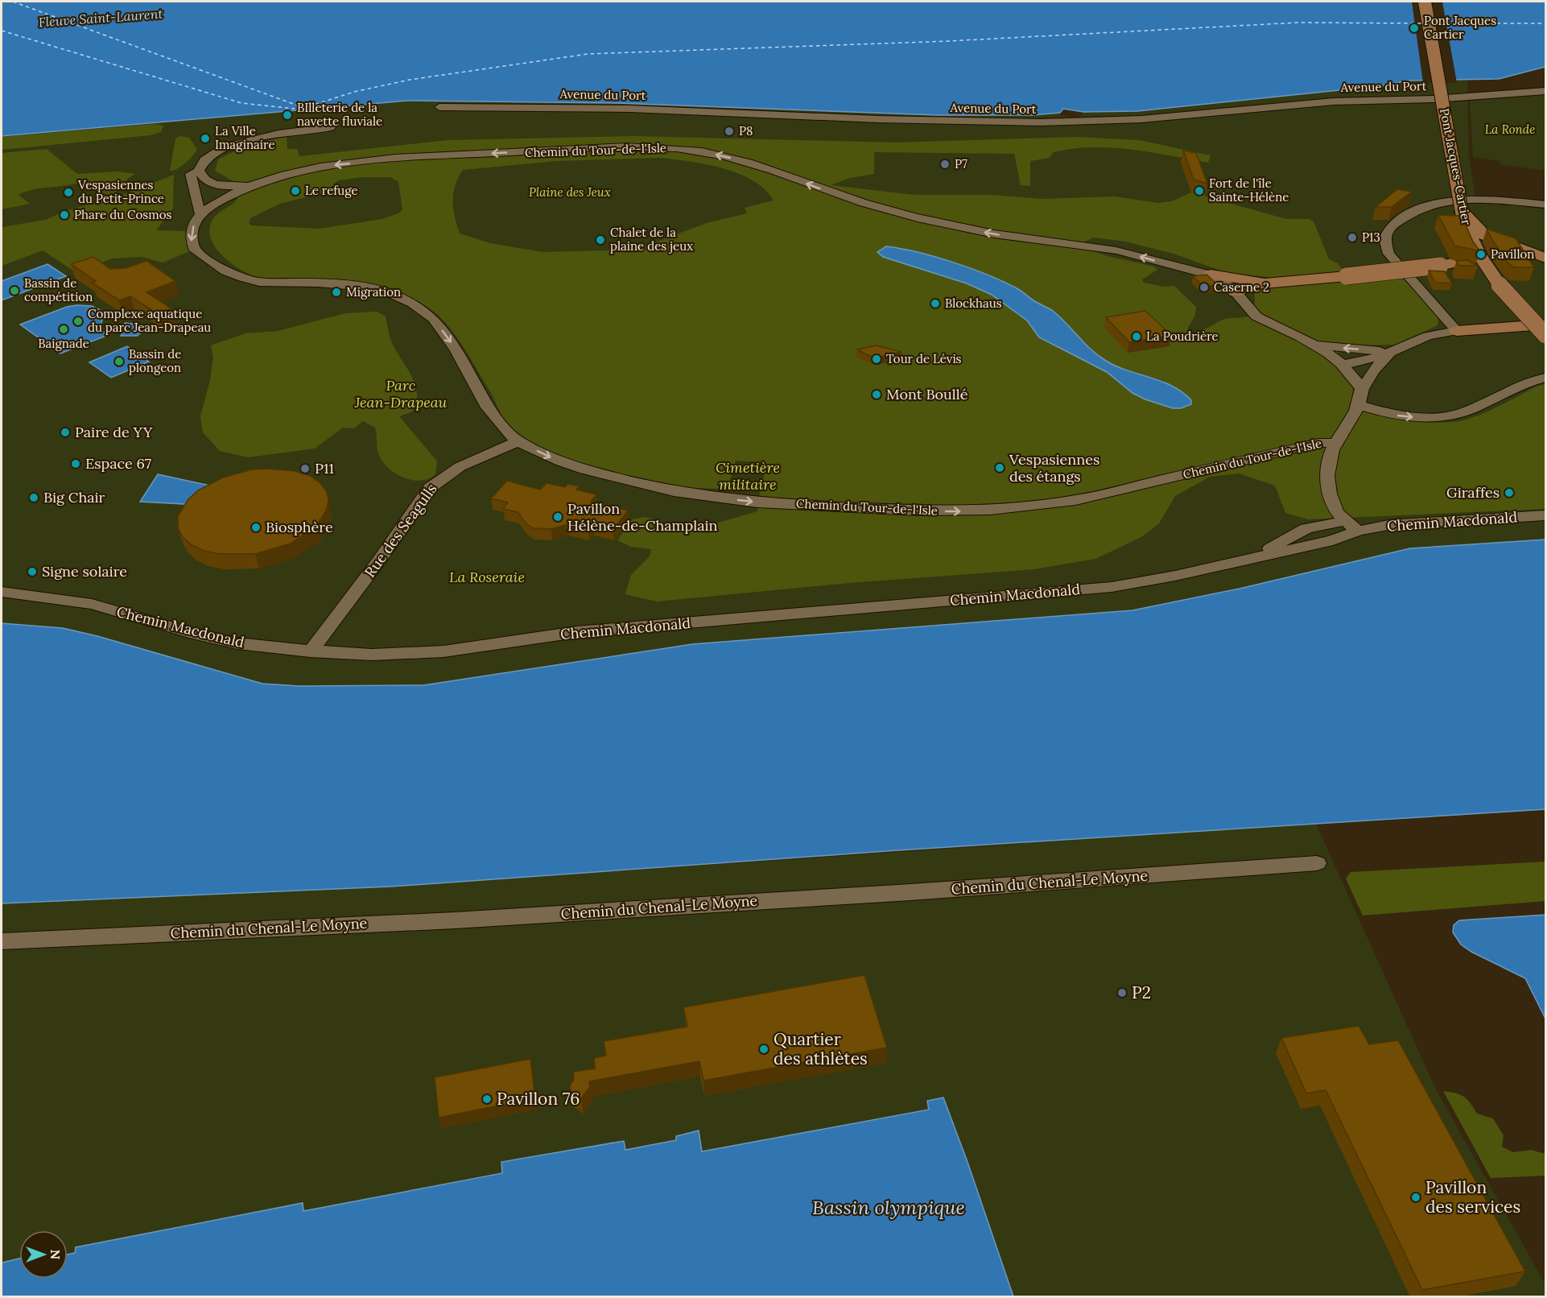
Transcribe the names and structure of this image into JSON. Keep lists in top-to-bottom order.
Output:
{
  "streets": {
    "main road": ["Pont Jacques-Cartier"],
    "street": [
      "Avenue du Port",
      "Chemin du Tour-de-l'Isle",
      "Chemin Macdonald",
      "Rue des Seagulls",
      "Chemin du Chenal-Le Moyne"
    ]
  },
  "crossings": [
    ["Chemin du Tour-de-l'Isle", "Rue des Seagulls"],
    ["Chemin Macdonald", "Rue des Seagulls"]
  ],
  "water": ["Fleuve Saint-Laurent", "Bassin olympique"],
  "parks": [
    "La Ronde",
    "Plaine des Jeux",
    "Parc Jean-Drapeau",
    "Cimetière militaire",
    "La Roseraie"
  ],
  "places": [
    "Pont Jacques Cartier",
    "BIlleterie de la navette fluviale",
    "P8",
    "La Ville Imaginaire",
    "P7",
    "Le refuge",
    "Fort de l'île Sainte-Hélène",
    "Vespasiennes du Petit-Prince",
    "Phare du Cosmos",
    "P13",
    "Chalet de la plaine des jeux",
    "Pavillon",
    "Caserne 2",
    "Bassin de compétition",
    "Migration",
    "Blockhaus",
    "Complexe aquatique du parc Jean-Drapeau",
    "Baignade",
    "La Poudrière",
    "Tour de Lévis",
    "Bassin de plongeon",
    "Mont Boullé",
    "Paire de YY",
    "Espace 67",
    "Vespasiennes des étangs",
    "P11",
    "Giraffes",
    "Big Chair",
    "Pavillon Hélène-de-Champlain",
    "Biosphère",
    "Signe solaire",
    "P2",
    "Quartier des athlètes",
    "Pavillon 76",
    "Pavillon des services"
  ],
  "north": "right"
}
